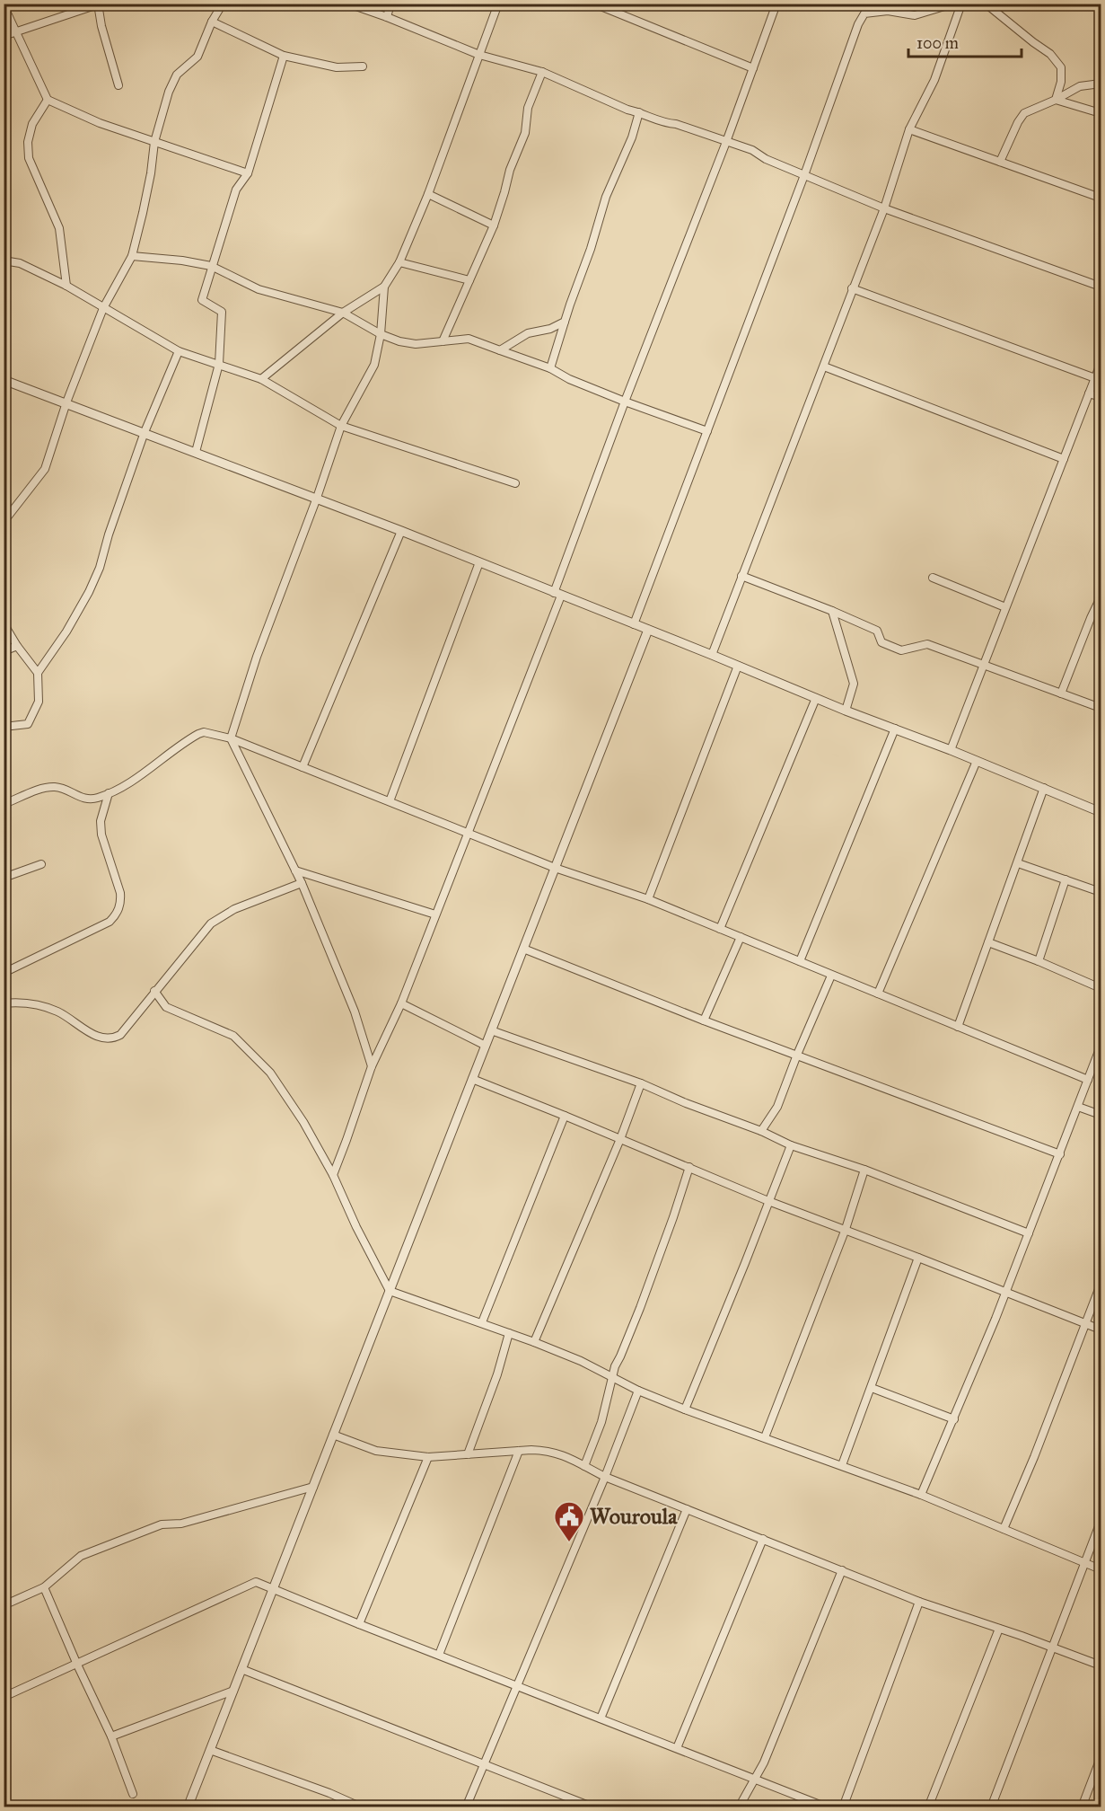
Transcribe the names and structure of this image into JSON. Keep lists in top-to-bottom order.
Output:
{
  "places": {
    "public building": ["Wouroula"]
  },
  "scale_bar": "100 m"
}
